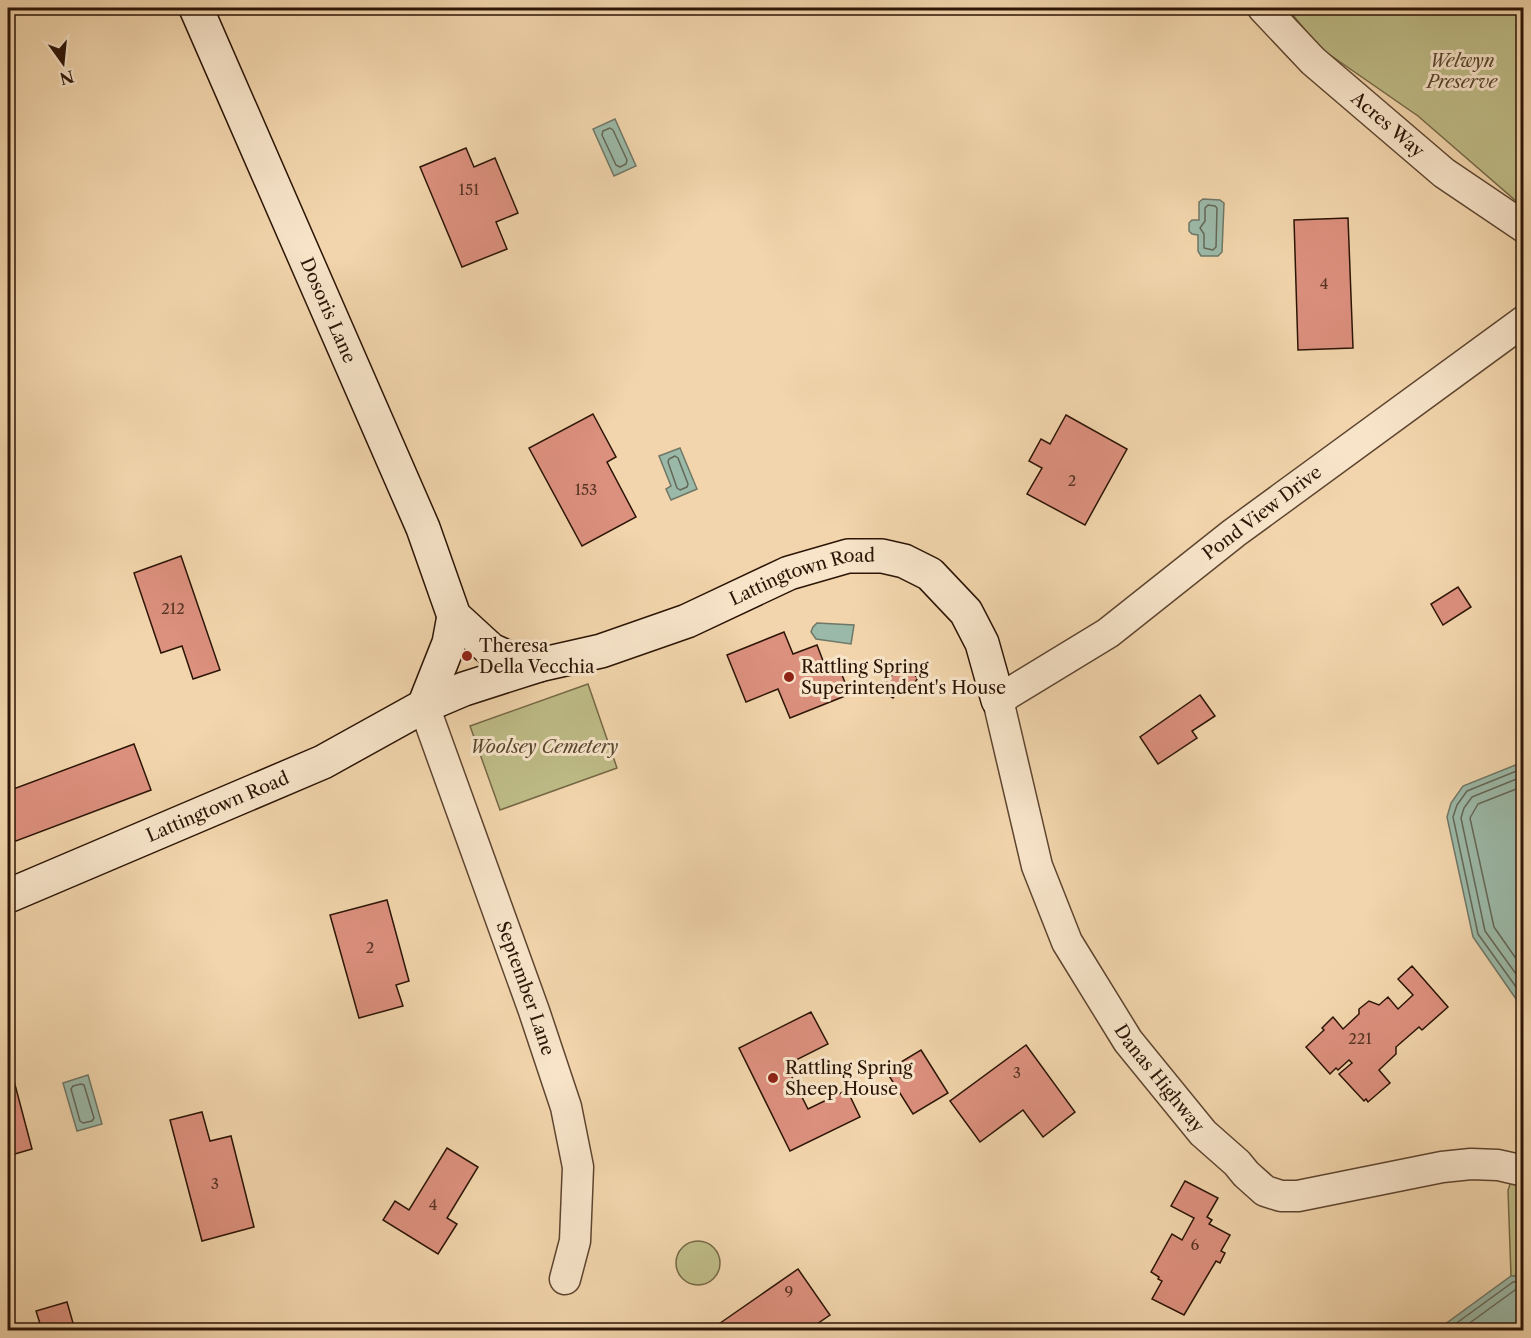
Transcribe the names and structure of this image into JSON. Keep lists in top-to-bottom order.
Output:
{
  "streets": {
    "street": [
      "Acres Way",
      "Dosoris Lane",
      "Pond View Drive",
      "Lattingtown Road",
      "September Lane",
      "Danas Highway"
    ]
  },
  "crossings": [
    ["Dosoris Lane", "Lattingtown Road"],
    ["Pond View Drive", "Lattingtown Road"],
    ["Pond View Drive", "Danas Highway"],
    ["Lattingtown Road", "September Lane"],
    ["Lattingtown Road", "Danas Highway"]
  ],
  "parks": ["Welwyn Preserve", "Woolsey Cemetery"],
  "places": ["Theresa Della Vecchia", "Rattling Spring Superintendent's House", "Rattling Spring Sheep House"],
  "house_numbers": [
    "151",
    "4",
    "2",
    "153",
    "212",
    "2",
    "221",
    "3",
    "3",
    "4",
    "6",
    "9"
  ],
  "north": "bottom"
}
